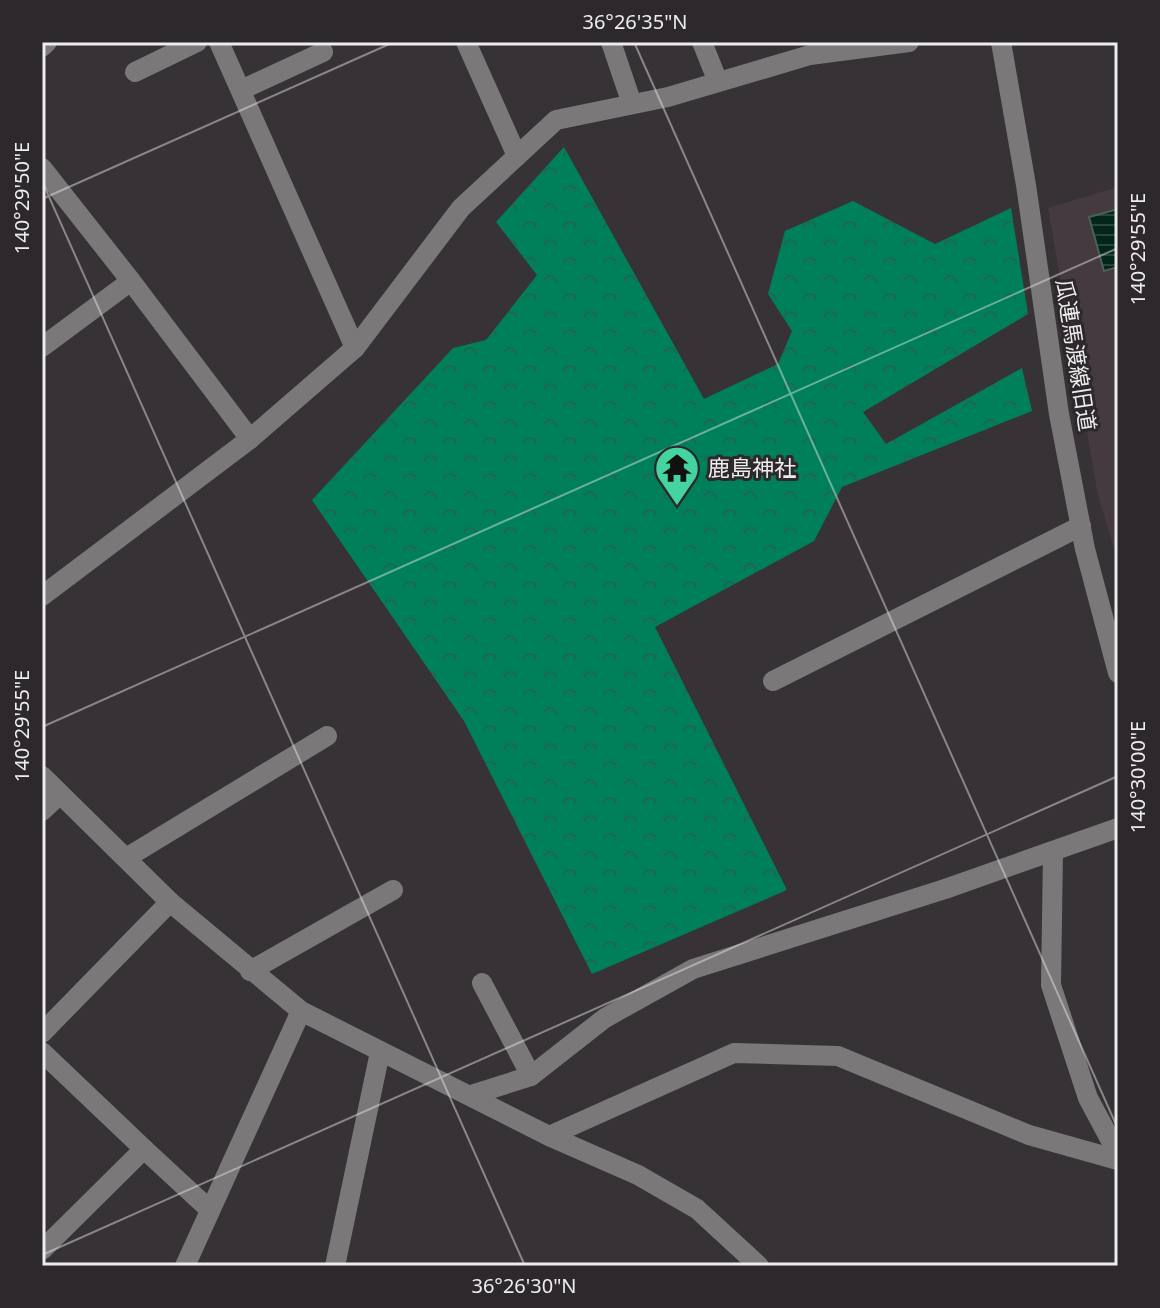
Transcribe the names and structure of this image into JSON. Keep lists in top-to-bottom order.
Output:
{
  "streets": {
    "street": ["瓜連馬渡線旧道"]
  },
  "places": {
    "temple": ["鹿島神社"]
  },
  "coordinates": [
    "36°26'35\"N",
    "140°29'50\"E",
    "140°29'55\"E",
    "140°30'00\"E",
    "36°26'30\"N"
  ]
}
